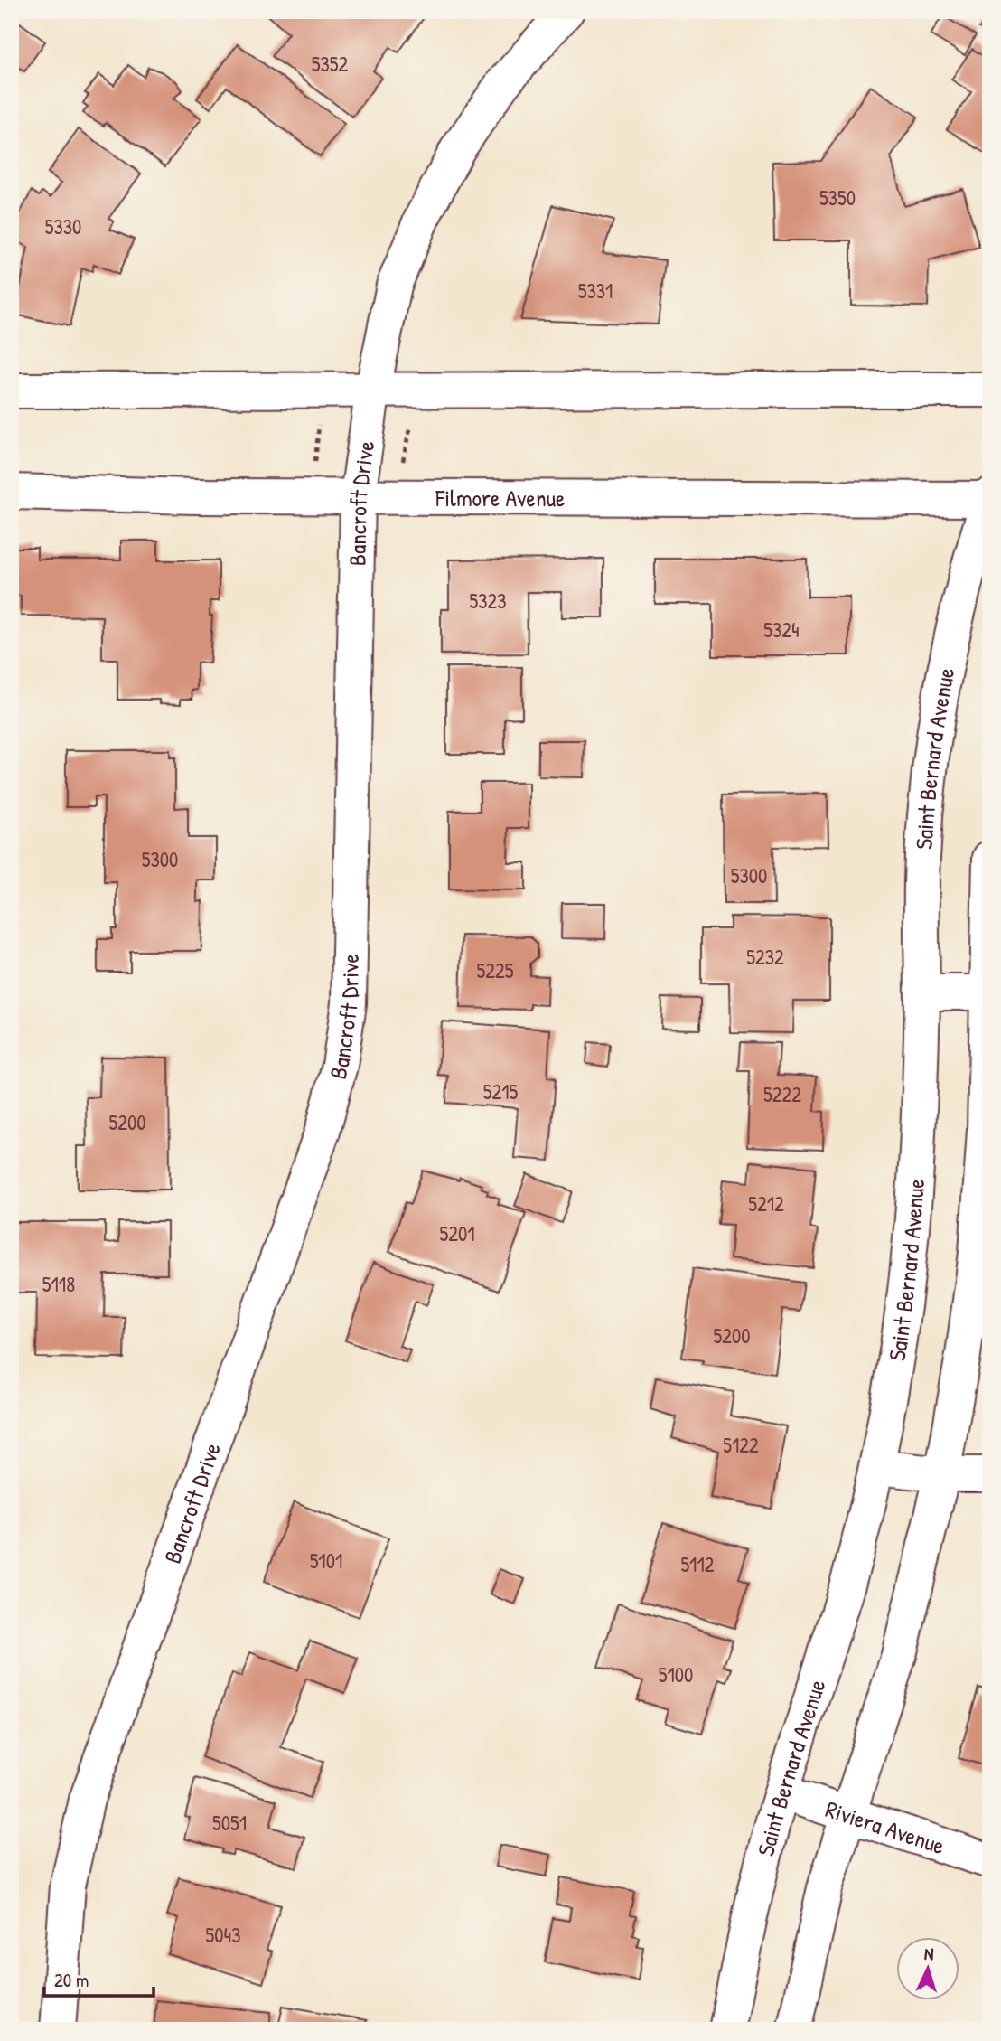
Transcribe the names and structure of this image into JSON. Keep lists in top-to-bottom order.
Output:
{
  "streets": {
    "street": [
      "Filmore Avenue",
      "Bancroft Drive",
      "Saint Bernard Avenue",
      "Riviera Avenue"
    ]
  },
  "crossings": [
    ["Filmore Avenue", "Bancroft Drive"],
    ["Filmore Avenue", "Saint Bernard Avenue"],
    ["Saint Bernard Avenue", "Riviera Avenue"]
  ],
  "house_numbers": [
    "5352",
    "5350",
    "5330",
    "5331",
    "5323",
    "5324",
    "5300",
    "5300",
    "5232",
    "5225",
    "5215",
    "5222",
    "5200",
    "5212",
    "5201",
    "5118",
    "5200",
    "5122",
    "5101",
    "5112",
    "5100",
    "5051",
    "5043"
  ],
  "scale_bar": "20 m",
  "north": "top"
}
